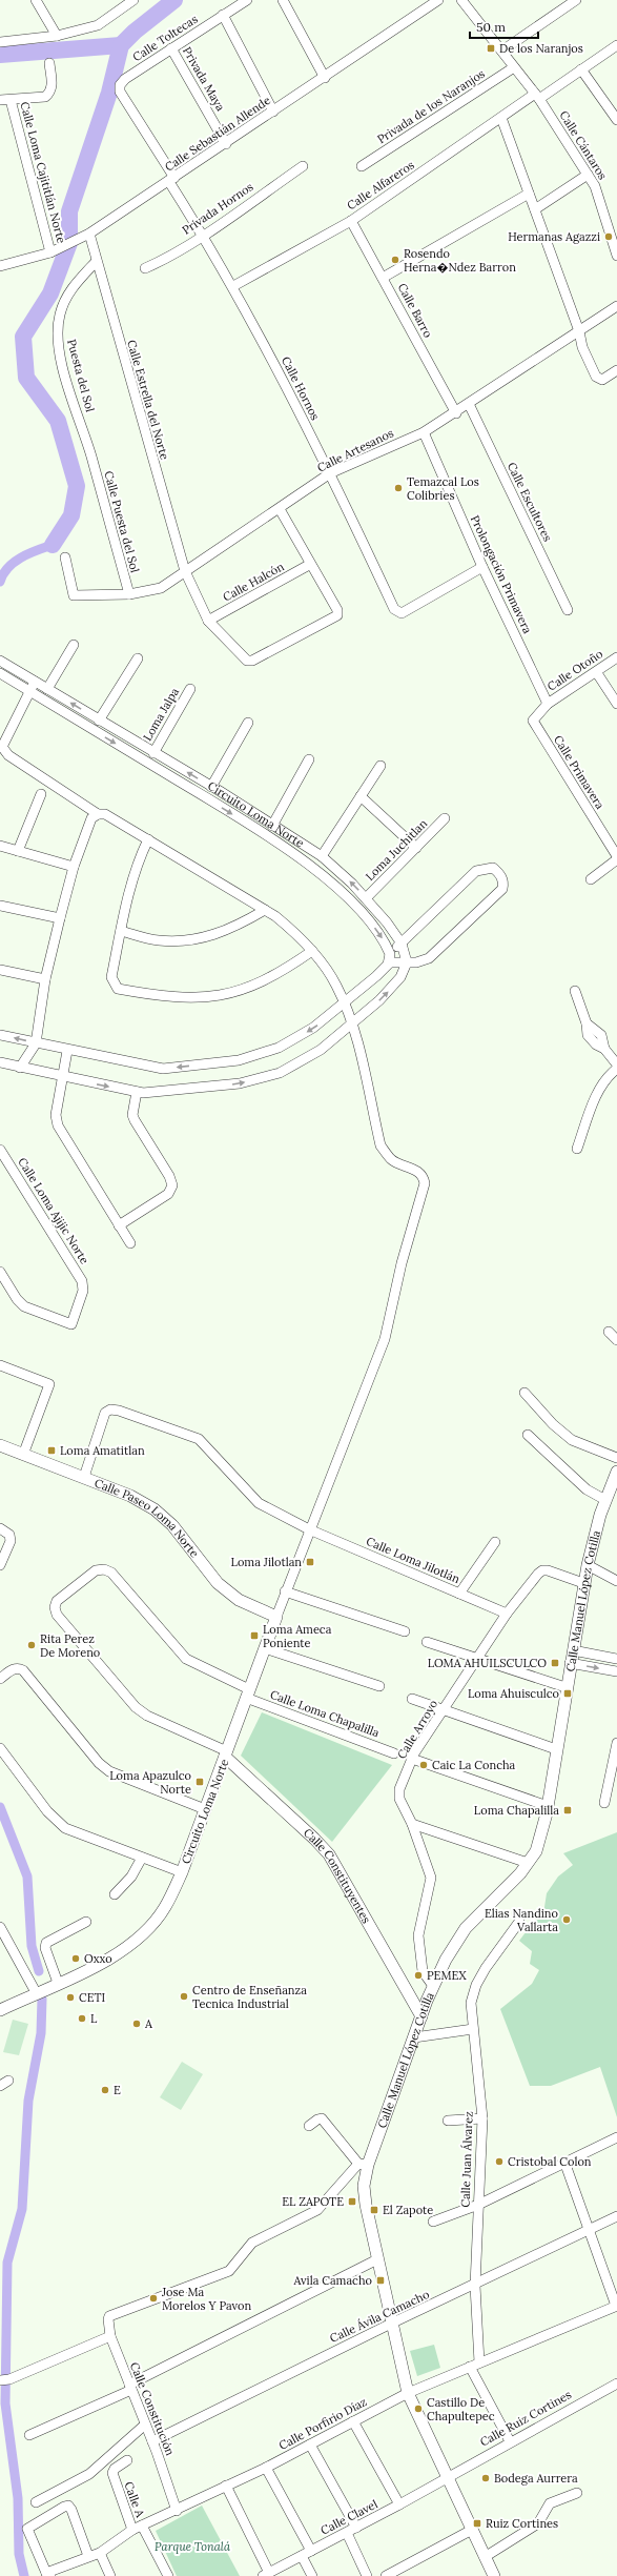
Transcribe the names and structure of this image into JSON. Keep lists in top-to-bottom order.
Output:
{
  "streets": {
    "street": [
      "Calle Toltecas",
      "Privada Maya",
      "Privada de los Naranjos",
      "Calle Sebastián Allende",
      "Calle Cántaros",
      "Calle Loma Cajititlán Norte",
      "Calle Alfareros",
      "Privada Hornos",
      "Calle Barro",
      "Puesta del Sol",
      "Calle Hornos",
      "Calle Estrella del Norte",
      "Calle Artesanos",
      "Calle Escultores",
      "Calle Puesta del Sol",
      "Prolongación Primavera",
      "Calle Halcón",
      "Calle Otoño",
      "Loma Jalpa",
      "Calle Primavera",
      "Circuito Loma Norte",
      "Loma Juchitlan",
      "Calle Loma Ajijic Norte",
      "Calle Paseo Loma Norte",
      "Calle Loma Jilotlán",
      "Calle Manuel López Cotilla",
      "Calle Loma Chapalilla",
      "Calle Arroyo",
      "Calle Constituyentes",
      "Calle Juan Álvarez",
      "Calle Ávila Camacho",
      "Calle Constitución",
      "Calle Ruiz Cortines",
      "Calle Porfirio Díaz",
      "Calle A",
      "Calle Clavel"
    ]
  },
  "crossings": [
    ["Calle Toltecas", "Privada Maya"],
    ["Calle Toltecas", "Calle Hornos"],
    ["Privada Maya", "Calle Sebastián Allende"],
    ["Privada de los Naranjos", "Calle Cántaros"],
    ["Calle Sebastián Allende", "Calle Loma Cajititlán Norte"],
    ["Calle Sebastián Allende", "Calle Hornos"],
    ["Calle Sebastián Allende", "Calle Estrella del Norte"],
    ["Calle Cántaros", "Calle Alfareros"],
    ["Calle Alfareros", "Calle Barro"],
    ["Calle Alfareros", "Calle Hornos"],
    ["Privada Hornos", "Calle Hornos"],
    ["Calle Barro", "Calle Artesanos"],
    ["Puesta del Sol", "Calle Estrella del Norte"],
    ["Puesta del Sol", "Calle Puesta del Sol"],
    ["Calle Hornos", "Calle Artesanos"],
    ["Calle Hornos", "Prolongación Primavera"],
    ["Calle Estrella del Norte", "Calle Artesanos"],
    ["Calle Estrella del Norte", "Calle Halcón"],
    ["Calle Artesanos", "Calle Escultores"],
    ["Calle Artesanos", "Calle Puesta del Sol"],
    ["Calle Artesanos", "Prolongación Primavera"],
    ["Prolongación Primavera", "Calle Otoño"],
    ["Prolongación Primavera", "Calle Primavera"],
    ["Calle Otoño", "Calle Primavera"],
    ["Loma Jalpa", "Circuito Loma Norte"],
    ["Circuito Loma Norte", "Loma Juchitlan"],
    ["Circuito Loma Norte", "Calle Paseo Loma Norte"],
    ["Circuito Loma Norte", "Calle Loma Jilotlán"],
    ["Circuito Loma Norte", "Calle Loma Chapalilla"],
    ["Circuito Loma Norte", "Calle Constituyentes"],
    ["Calle Paseo Loma Norte", "Calle Loma Jilotlán"],
    ["Calle Loma Jilotlán", "Calle Arroyo"],
    ["Calle Manuel López Cotilla", "Calle Arroyo"],
    ["Calle Manuel López Cotilla", "Calle Constituyentes"],
    ["Calle Manuel López Cotilla", "Calle Ávila Camacho"],
    ["Calle Manuel López Cotilla", "Calle Constitución"],
    ["Calle Manuel López Cotilla", "Calle Ruiz Cortines"],
    ["Calle Manuel López Cotilla", "Calle Porfirio Díaz"],
    ["Calle Manuel López Cotilla", "Calle Clavel"],
    ["Calle Loma Chapalilla", "Calle Constituyentes"],
    ["Calle Juan Álvarez", "Calle Ávila Camacho"],
    ["Calle Juan Álvarez", "Calle Porfirio Díaz"],
    ["Calle Ávila Camacho", "Calle Constitución"],
    ["Calle Constitución", "Calle Porfirio Díaz"],
    ["Calle Ruiz Cortines", "Calle Clavel"],
    ["Calle Porfirio Díaz", "Calle A"]
  ],
  "parks": ["Parque Tonalá"],
  "places": {
    "transit": [
      "De los Naranjos",
      "Loma Amatitlan",
      "Loma Jilotlan",
      "Loma Ameca Poniente",
      "LOMA AHUILSCULCO",
      "Loma Ahuisculco",
      "Loma Apazulco Norte",
      "Loma Chapalilla",
      "EL ZAPOTE",
      "El Zapote",
      "Avila Camacho",
      "Ruiz Cortines"
    ],
    "other": [
      "Hermanas Agazzi",
      "Rosendo Herna�Ndez Barron",
      "Temazcal Los Colibries",
      "Rita Perez De Moreno",
      "Caic La Concha",
      "Elias Nandino Vallarta",
      "Oxxo",
      "PEMEX",
      "Centro de Enseñanza Tecnica Industrial",
      "CETI",
      "L",
      "A",
      "E",
      "Cristobal Colon",
      "Jose Ma Morelos Y Pavon",
      "Castillo De Chapultepec",
      "Bodega Aurrera"
    ]
  },
  "scale_bar": "50 m"
}
